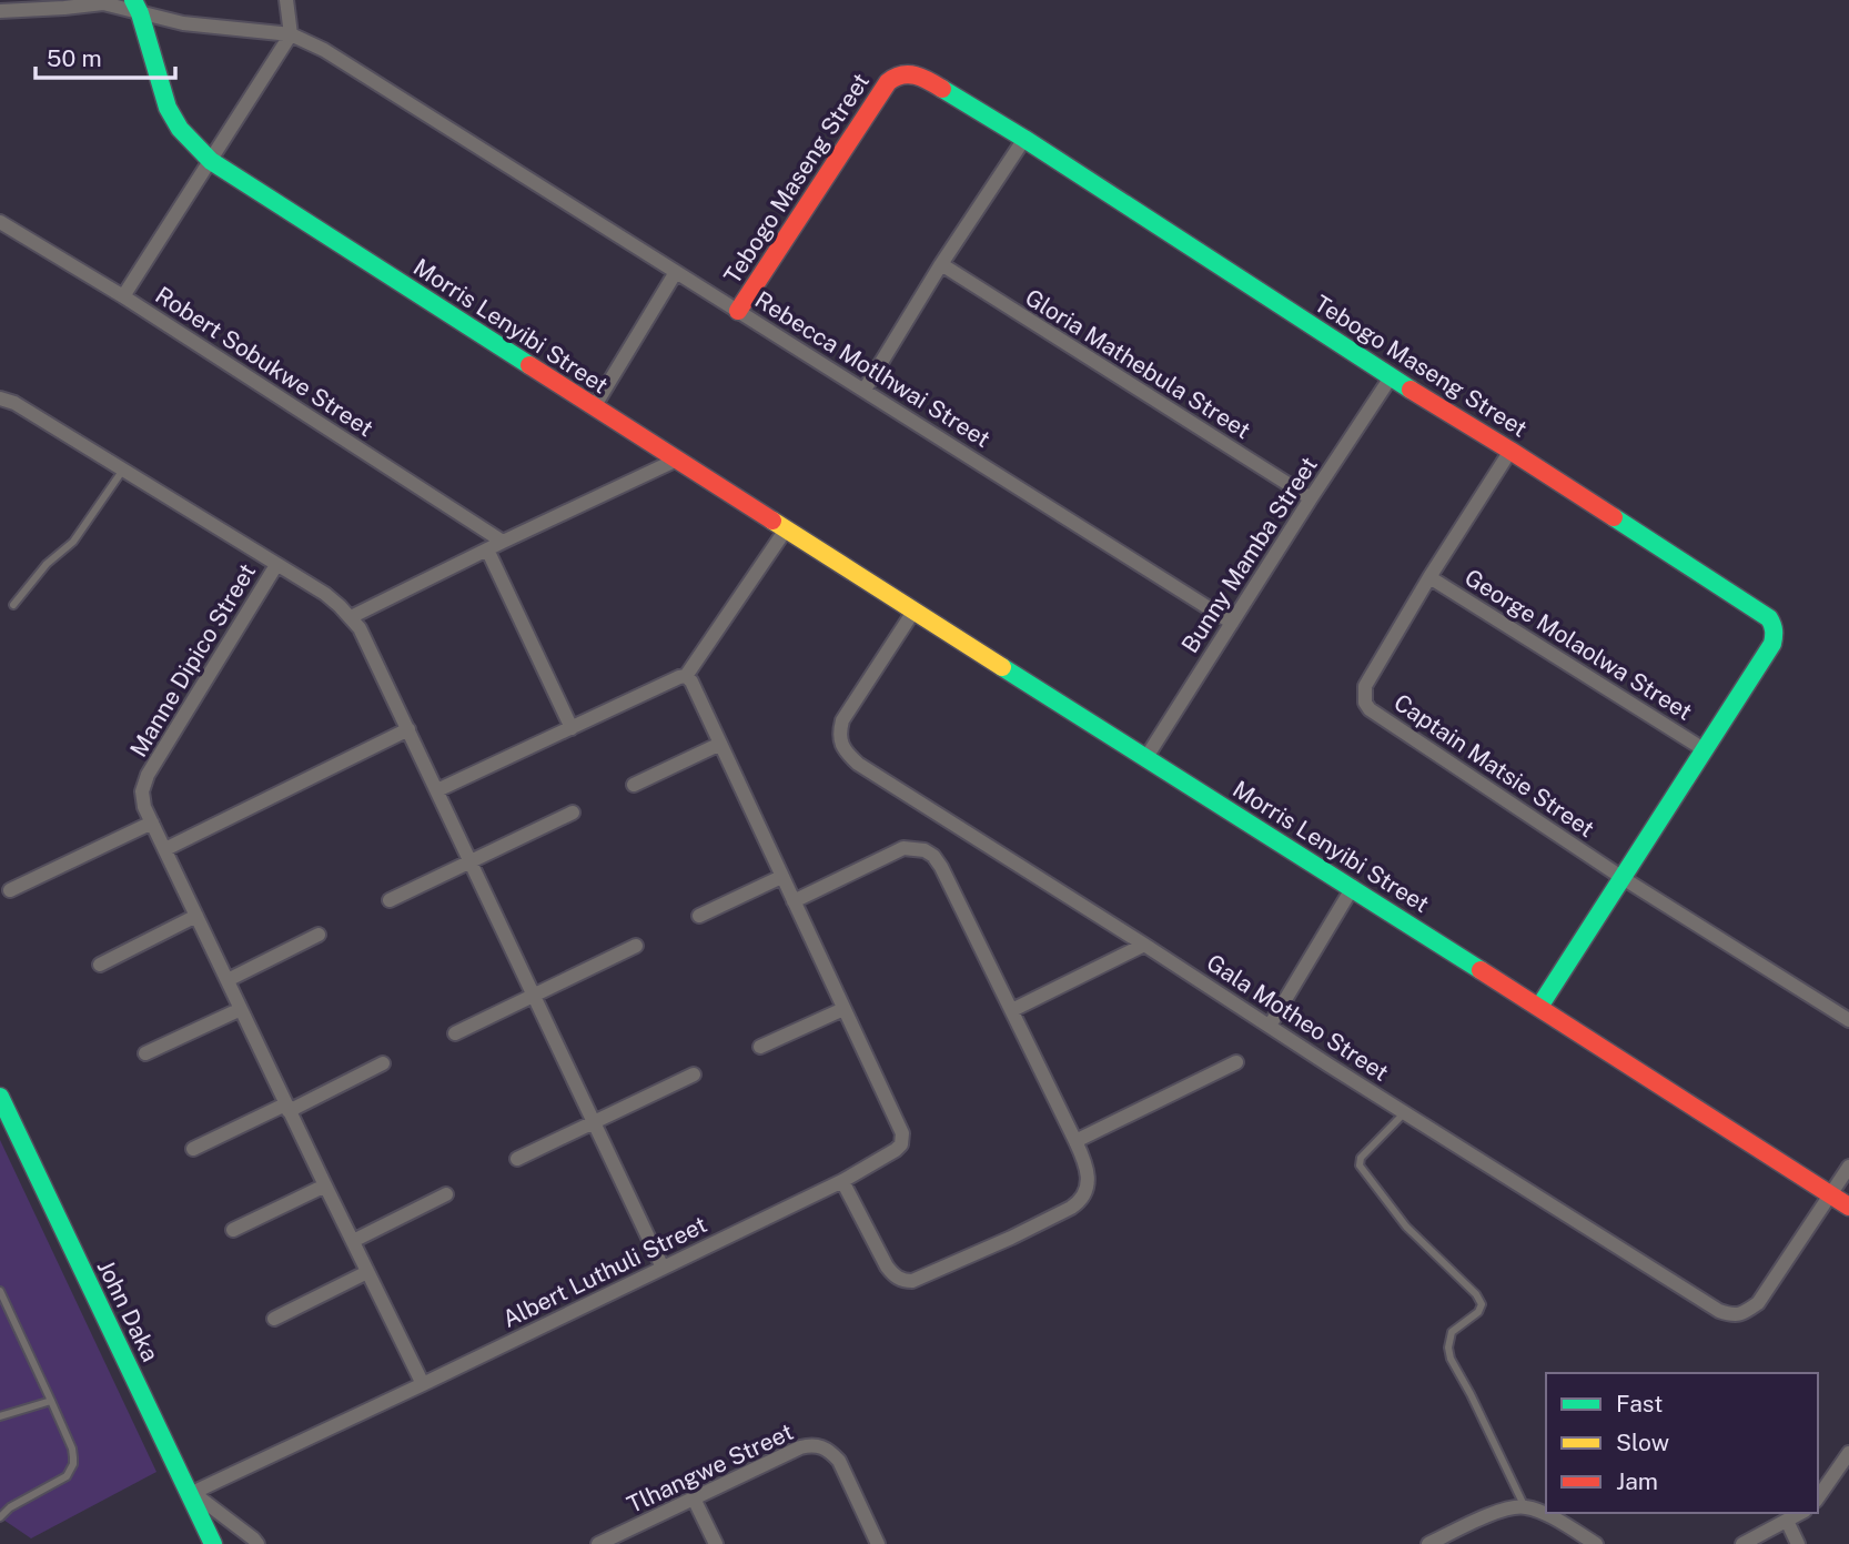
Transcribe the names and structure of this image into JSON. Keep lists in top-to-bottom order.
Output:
{
  "streets": {
    "street": [
      "Tebogo Maseng Street",
      "Morris Lenyibi Street",
      "Robert Sobukwe Street",
      "Gloria Mathebula Street",
      "Rebecca Motlhwai Street",
      "Bunny Mamba Street",
      "George Molaolwa Street",
      "Manne Dipico Street",
      "Captain Matsie Street",
      "Gala Motheo Street",
      "Albert Luthuli Street",
      "John Daka",
      "Tlhangwe Street"
    ]
  },
  "crossings": [
    ["Tebogo Maseng Street", "Morris Lenyibi Street"],
    ["Tebogo Maseng Street", "Rebecca Motlhwai Street"],
    ["Tebogo Maseng Street", "Bunny Mamba Street"],
    ["Tebogo Maseng Street", "George Molaolwa Street"],
    ["Tebogo Maseng Street", "Captain Matsie Street"],
    ["Morris Lenyibi Street", "Rebecca Motlhwai Street"],
    ["Morris Lenyibi Street", "Bunny Mamba Street"],
    ["Morris Lenyibi Street", "Gala Motheo Street"],
    ["Gloria Mathebula Street", "Bunny Mamba Street"],
    ["Rebecca Motlhwai Street", "Bunny Mamba Street"],
    ["George Molaolwa Street", "Captain Matsie Street"],
    ["Manne Dipico Street", "Albert Luthuli Street"],
    ["Albert Luthuli Street", "John Daka"]
  ],
  "legend": ["Fast", "Slow", "Jam"],
  "scale_bar": "50 m"
}
